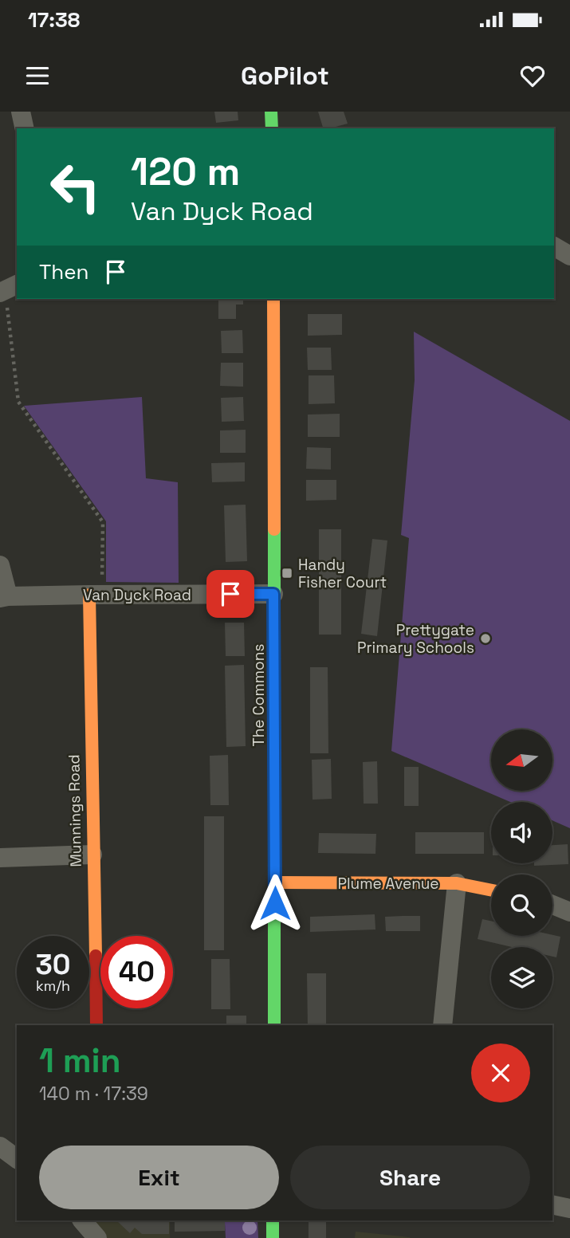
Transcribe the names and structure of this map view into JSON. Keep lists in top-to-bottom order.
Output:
{
  "streets": {
    "street": [
      "Van Dyck Road",
      "The Commons",
      "Munnings Road",
      "Plume Avenue"
    ]
  },
  "crossings": [
    ["Van Dyck Road", "The Commons"],
    ["Van Dyck Road", "Munnings Road"],
    ["The Commons", "Plume Avenue"]
  ],
  "places": {
    "transit": ["Handy Fisher Court"],
    "other": ["Prettygate Primary Schools"]
  },
  "north": "left",
  "page": {
    "status": "17:38",
    "header": "GoPilot",
    "turn": ["120 m", "Van Dyck Road"],
    "then": "Then",
    "speed": "30 km/h",
    "limit": "40",
    "heading": ["1 min", "140 m · 17:39"],
    "buttons": ["Exit", "Share"]
  }
}
